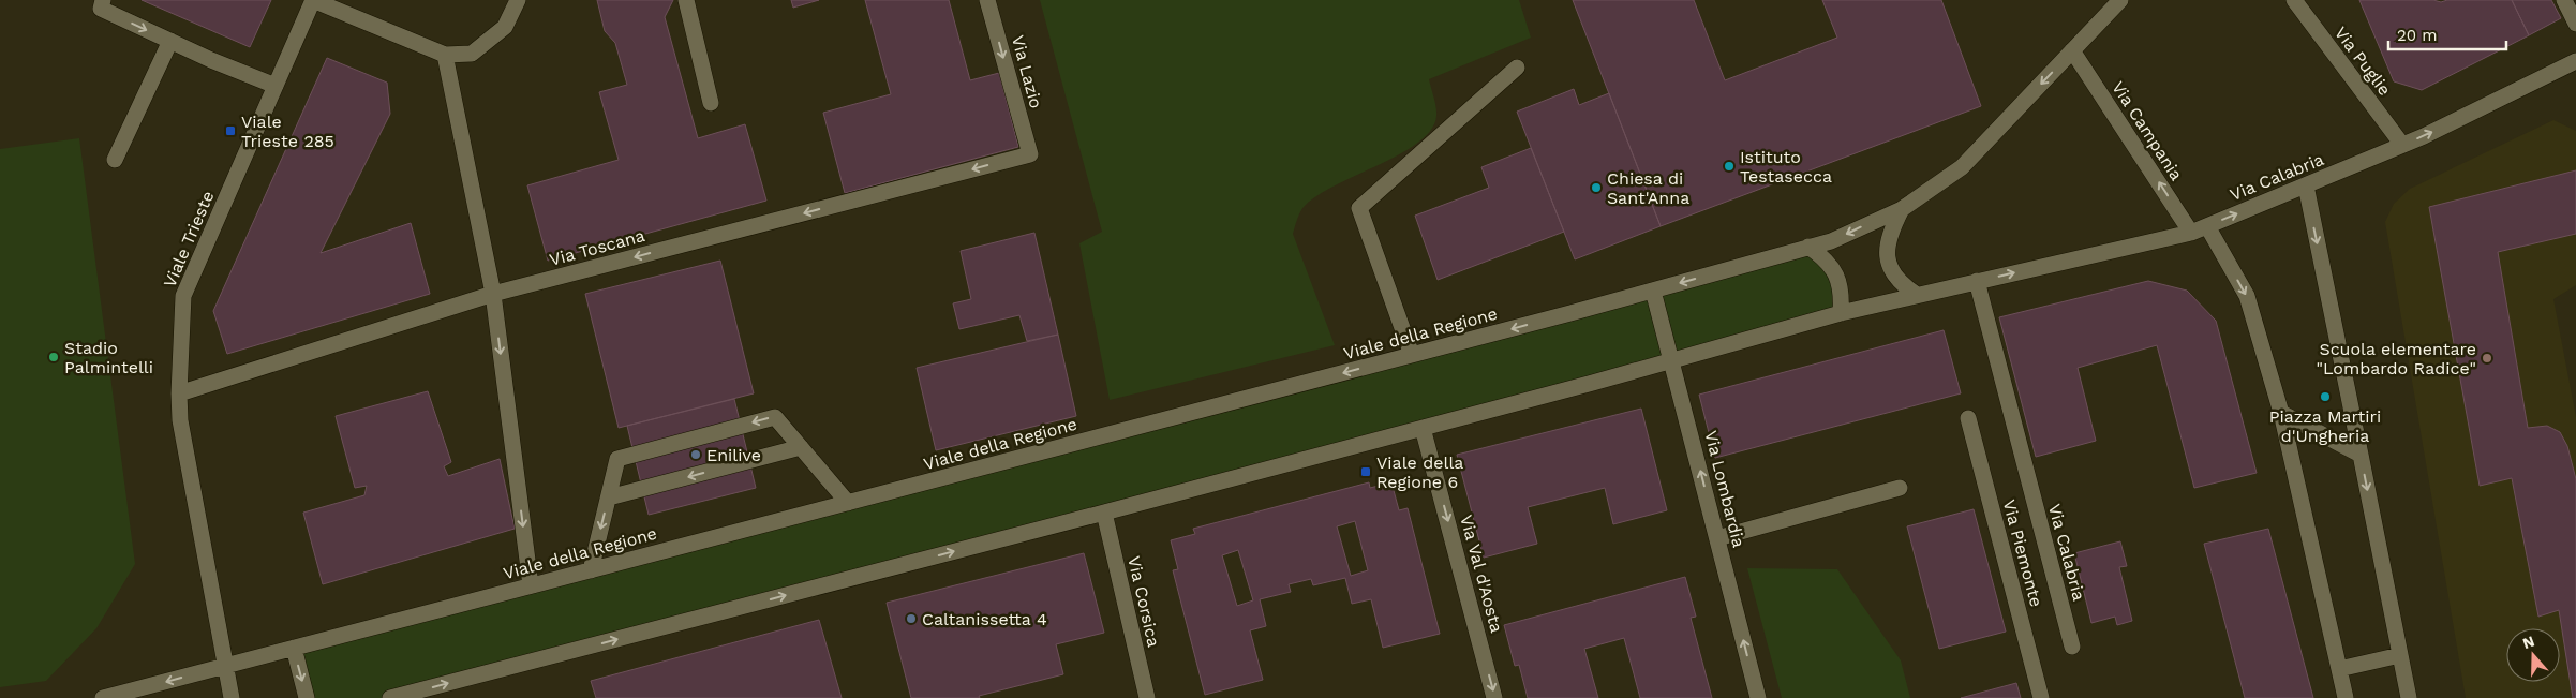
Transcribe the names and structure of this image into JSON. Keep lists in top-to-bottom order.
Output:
{
  "streets": {
    "street": [
      "Via Puglie",
      "Via Lazio",
      "Via Campania",
      "Via Calabria",
      "Viale Trieste",
      "Via Toscana",
      "Viale della Regione",
      "Via Lombardia",
      "Via Piemonte",
      "Via Val d'Aosta",
      "Via Corsica"
    ]
  },
  "crossings": [
    ["Via Puglie", "Via Calabria"],
    ["Via Lazio", "Via Toscana"],
    ["Via Campania", "Via Calabria"],
    ["Via Campania", "Viale della Regione"],
    ["Viale Trieste", "Via Toscana"],
    ["Viale Trieste", "Viale della Regione"],
    ["Viale della Regione", "Via Lombardia"]
  ],
  "one_way": [
    "Via Lazio",
    "Via Campania",
    "Via Calabria",
    "Via Toscana",
    "Via Lombardia",
    "Via Val d'Aosta"
  ],
  "places": {
    "transit": ["Viale Trieste 285", "Viale della Regione 6"],
    "other": [
      "Istituto Testasecca",
      "Chiesa di Sant'Anna",
      "Stadio Palmintelli",
      "Scuola elementare \"Lombardo Radice\"",
      "Piazza Martiri d'Ungheria",
      "Enilive",
      "Caltanissetta 4"
    ]
  },
  "scale_bar": "20 m",
  "north": "top"
}
